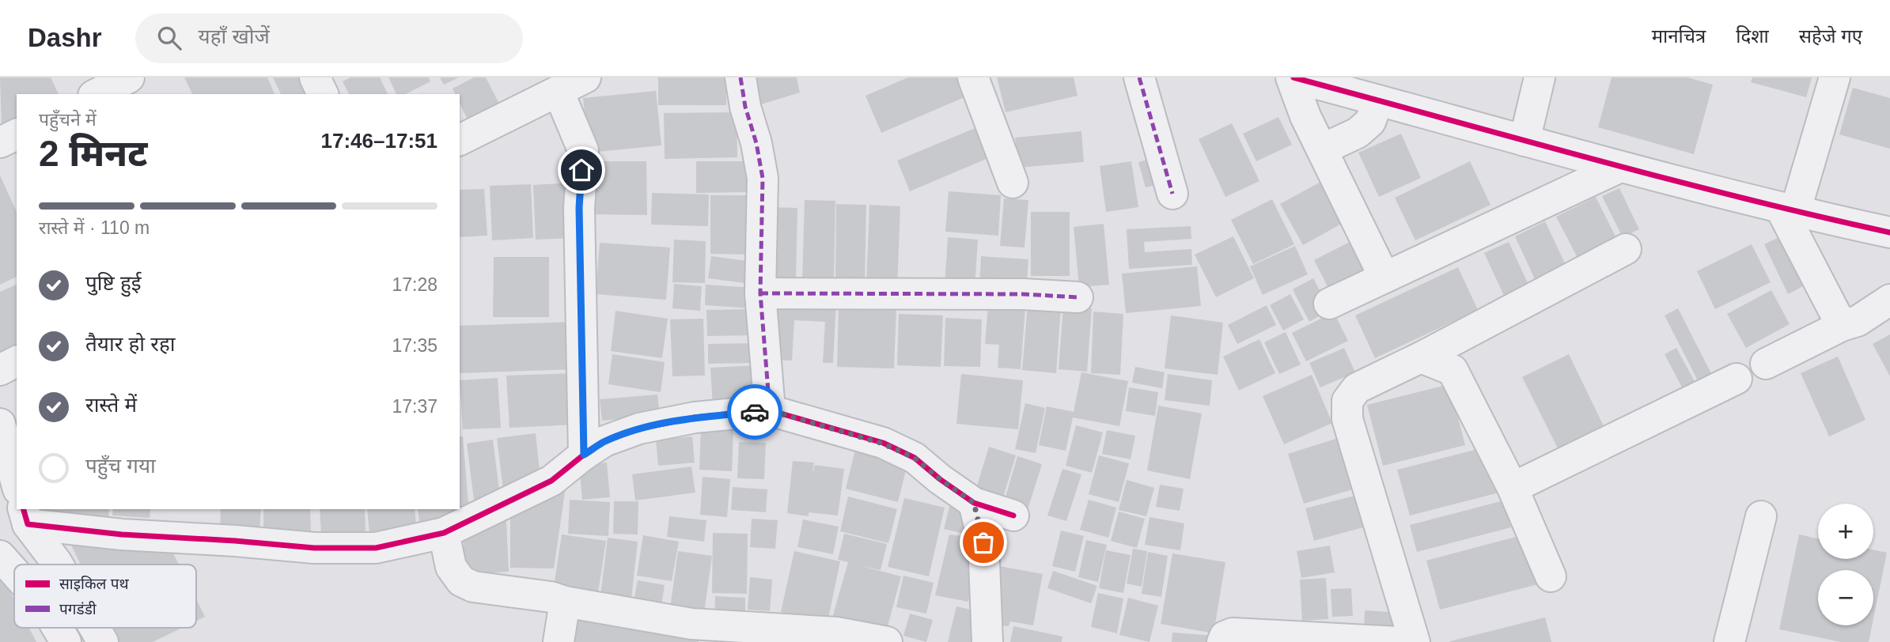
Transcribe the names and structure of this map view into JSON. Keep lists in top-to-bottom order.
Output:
{
  "legend": ["साइकिल पथ", "पगडंडी"],
  "page": {
    "header": "Dashr",
    "search": "यहाँ खोजें",
    "nav": ["मानचित्र", "दिशा", "सहेजे गए"],
    "heading": ["2 मिनट", "पहुँचने में", "17:46–17:51"],
    "bar": "रास्ते में · 110 m",
    "list": [
      ["पुष्टि हुई", "17:28"],
      ["तैयार हो रहा", "17:35"],
      ["रास्ते में", "17:37"],
      "पहुँच गया"
    ],
    "map_buttons": ["+", "−"]
  }
}
